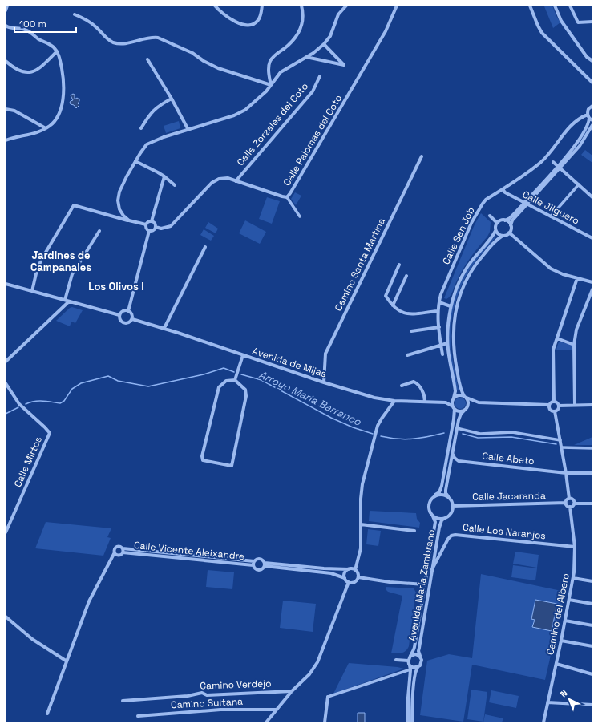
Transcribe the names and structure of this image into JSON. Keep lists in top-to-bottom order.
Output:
{
  "streets": {
    "street": [
      "Calle Zorzales del Coto",
      "Calle Palomas del Coto",
      "Calle Jilguero",
      "Calle San Job",
      "Camino Santa Martina",
      "Avenida de Mijas",
      "Calle Abeto",
      "Calle Mirtos",
      "Calle Jacaranda",
      "Calle Los Naranjos",
      "Calle Vicente Aleixandre",
      "Avenida María Zambrano",
      "Camino del Albero",
      "Camino Verdejo",
      "Camino Sultana"
    ]
  },
  "crossings": [
    ["Calle Zorzales del Coto", "Calle Palomas del Coto"],
    ["Calle Jilguero", "Calle San Job"],
    ["Camino Santa Martina", "Avenida de Mijas"],
    ["Calle Jacaranda", "Avenida María Zambrano"],
    ["Calle Jacaranda", "Camino del Albero"],
    ["Calle Los Naranjos", "Avenida María Zambrano"],
    ["Calle Los Naranjos", "Camino del Albero"]
  ],
  "districts": ["Jardines de Campanales", "Los Olivos I"],
  "water": ["Arroyo Maria Barranco"],
  "scale_bar": "100 m",
  "north": "top left"
}
